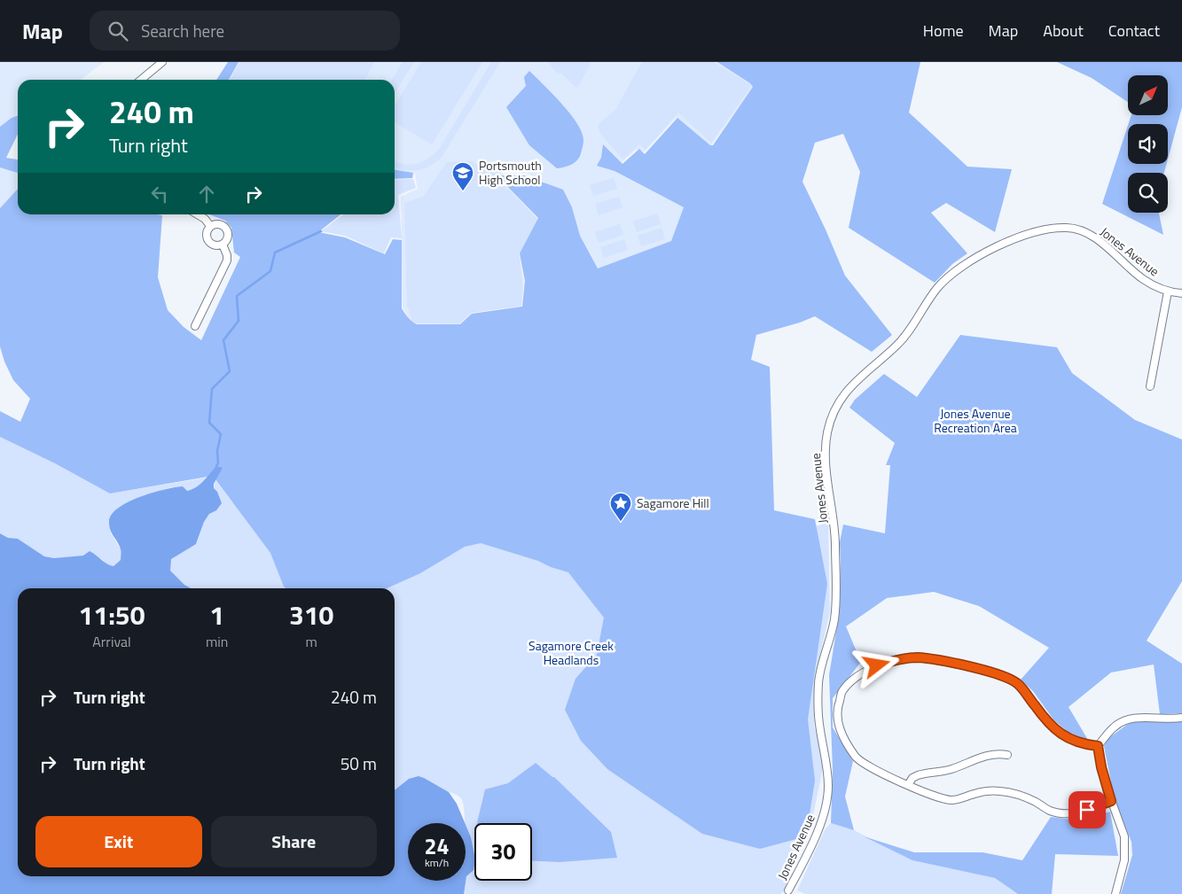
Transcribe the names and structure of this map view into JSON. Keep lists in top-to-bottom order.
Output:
{
  "streets": {
    "street": ["Jones Avenue"]
  },
  "parks": ["Jones Avenue Recreation Area", "Sagamore Creek Headlands"],
  "places": {
    "school or university": ["Portsmouth High School"],
    "place": ["Sagamore Hill"]
  },
  "north": "top right",
  "page": {
    "header": "Map",
    "search": "Search here",
    "nav": [
      "Home",
      "Map",
      "About",
      "Contact"
    ],
    "turn": ["240 m", "Turn right"],
    "eta": [
      "11:50",
      "Arrival",
      "1",
      "min",
      "310",
      "m"
    ],
    "list": [
      {
        "name": "Turn right",
        "value": "240 m"
      },
      {
        "name": "Turn right",
        "value": "50 m"
      }
    ],
    "buttons": ["Exit", "Share"],
    "speed": "24 km/h",
    "limit": "30"
  }
}
